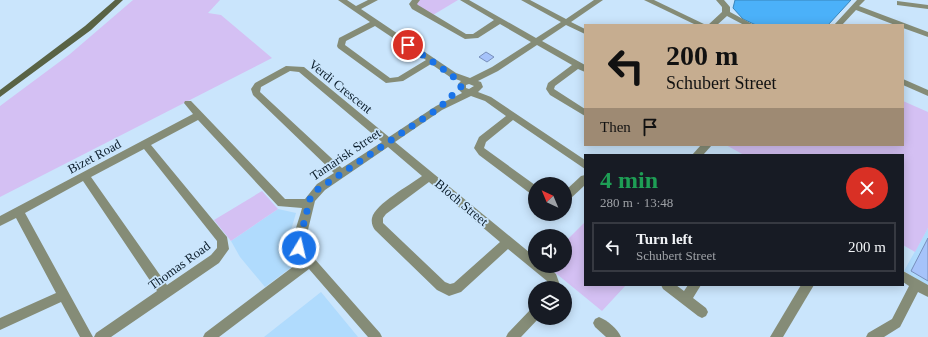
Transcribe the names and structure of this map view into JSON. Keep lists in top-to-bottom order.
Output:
{
  "streets": {
    "street": [
      "Verdi Crescent",
      "Tamarisk Street",
      "Bizet Road",
      "Bloch Street",
      "Thomas Road"
    ]
  },
  "crossings": [
    ["Verdi Crescent", "Tamarisk Street"],
    ["Verdi Crescent", "Bloch Street"],
    ["Tamarisk Street", "Bloch Street"],
    ["Bizet Road", "Thomas Road"]
  ],
  "north": "top left",
  "page": {
    "turn": ["200 m", "Schubert Street"],
    "then": "Then",
    "heading": ["4 min", "280 m · 13:48"],
    "list": [
      {
        "name": "Turn left",
        "note": "Schubert Street",
        "value": "200 m"
      }
    ]
  }
}
